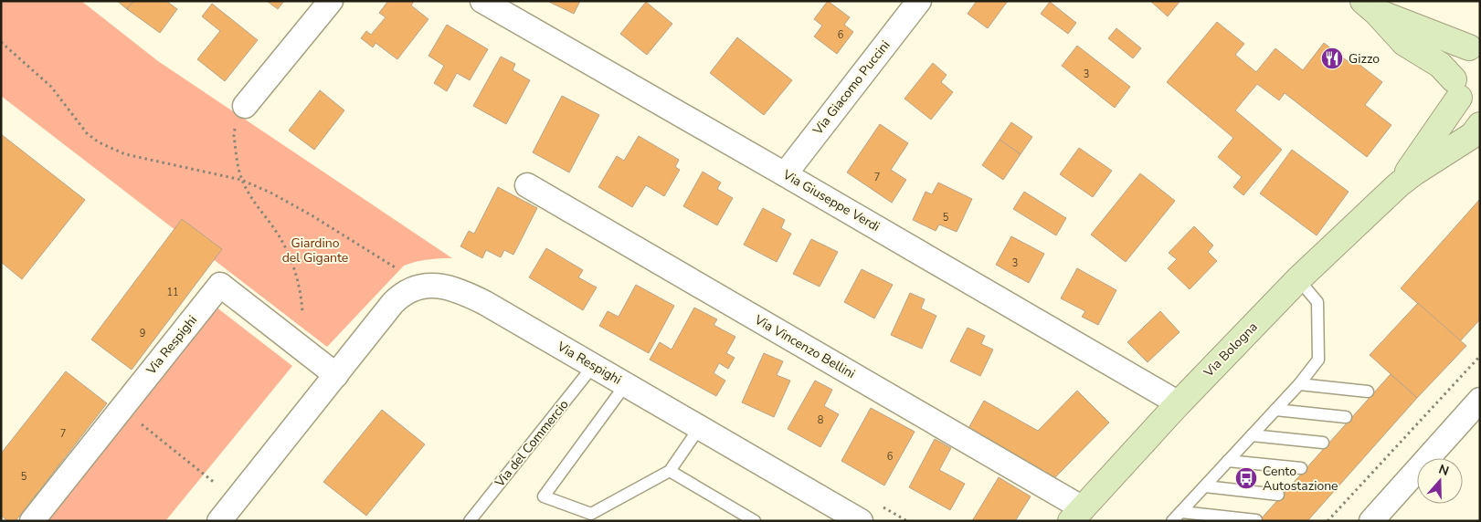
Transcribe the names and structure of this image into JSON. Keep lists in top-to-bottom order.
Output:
{
  "streets": {
    "main road": ["Via Bologna"],
    "street": [
      "Via Giacomo Puccini",
      "Via Giuseppe Verdi",
      "Via Respighi",
      "Via Vincenzo Bellini"
    ],
    "lane": ["Via del Commercio"]
  },
  "crossings": [
    ["Via Giacomo Puccini", "Via Giuseppe Verdi"],
    ["Via Giuseppe Verdi", "Via Bologna"],
    ["Via Respighi", "Via del Commercio"],
    ["Via Vincenzo Bellini", "Via Bologna"]
  ],
  "parks": ["Giardino del Gigante"],
  "places": {
    "restaurant": ["Gizzo"],
    "bus stop": ["Cento Autostazione"]
  },
  "house_numbers": [
    "6",
    "3",
    "7",
    "5",
    "3",
    "11",
    "9",
    "8",
    "7",
    "6",
    "5"
  ],
  "north": "top"
}
